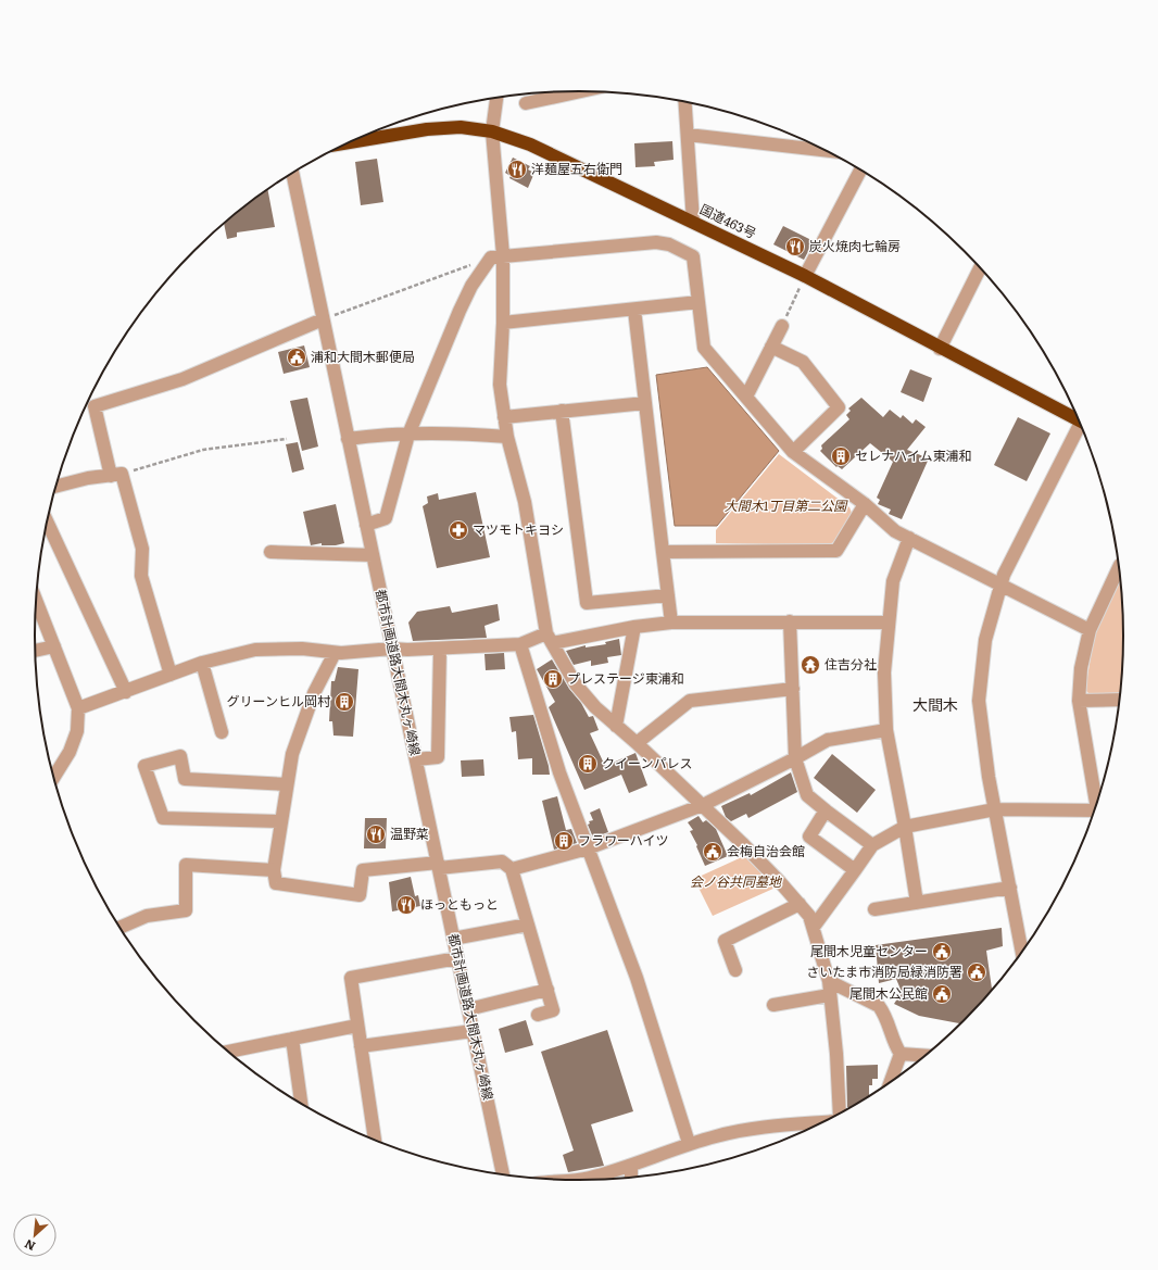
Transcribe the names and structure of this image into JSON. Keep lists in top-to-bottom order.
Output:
{
  "streets": {
    "highway": ["国道463号"],
    "street": ["都市計画道路大間木丸ヶ崎線"]
  },
  "districts": ["大間木"],
  "parks": ["大間木1丁目第二公園", "会ノ谷共同墓地"],
  "places": {
    "restaurant": [
      "洋麺屋五右衛門",
      "炭火焼肉七輪房",
      "温野菜",
      "ほっともっと"
    ],
    "public building": [
      "浦和大間木郵便局",
      "会梅自治会館",
      "尾間木児童センター",
      "さいたま市消防局緑消防署",
      "尾間木公民館"
    ],
    "building": [
      "セレナハイム東浦和",
      "プレステージ東浦和",
      "グリーンヒル岡村",
      "クイーンパレス",
      "フラワーハイツ"
    ],
    "pharmacy": ["マツモトキヨシ"],
    "temple": ["住吉分社"]
  },
  "north": "bottom left"
}
